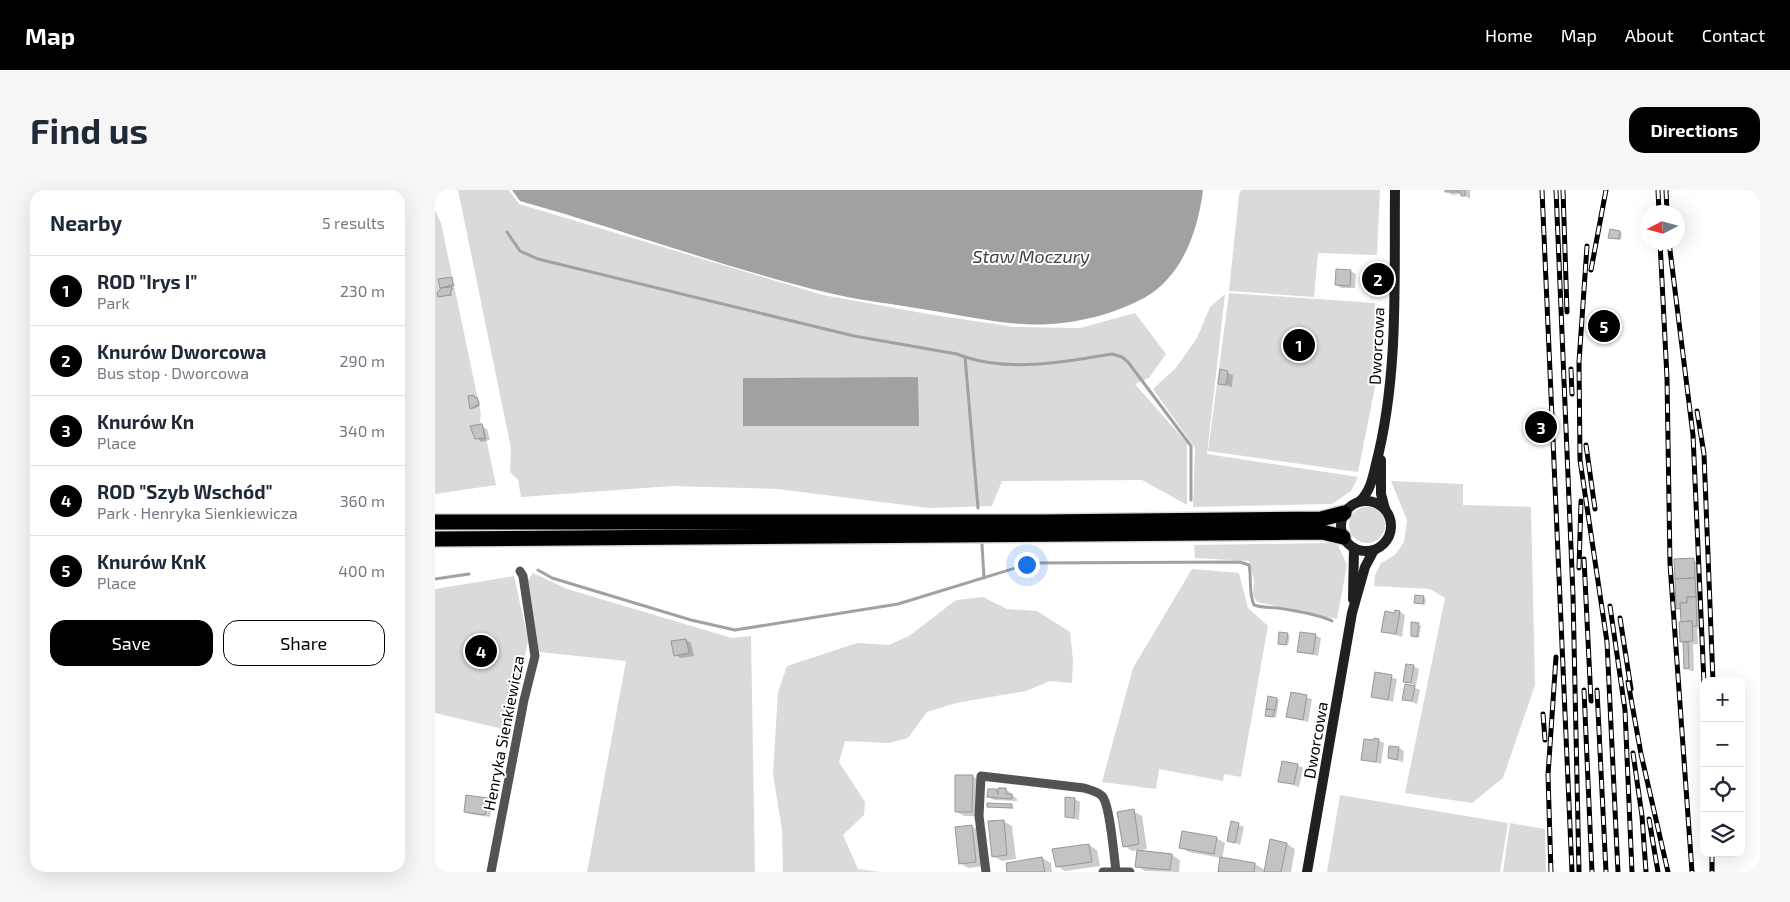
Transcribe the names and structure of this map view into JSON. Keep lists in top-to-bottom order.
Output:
{
  "streets": {
    "main road": ["Dworcowa"],
    "street": ["Henryka Sienkiewicza"]
  },
  "water": ["Staw Moczury"],
  "north": "left",
  "page": {
    "header": "Map",
    "nav": [
      "Home",
      "Map",
      "About",
      "Contact"
    ],
    "buttons": [
      "Directions",
      ["Save", "Share"]
    ],
    "title": "Find us",
    "heading": ["Nearby", "5 results"],
    "list": [
      {
        "mark": "1",
        "name": "ROD \"Irys I\"",
        "note": "Park",
        "value": "230 m"
      },
      {
        "mark": "2",
        "name": "Knurów Dworcowa",
        "note": "Bus stop · Dworcowa",
        "value": "290 m"
      },
      {
        "mark": "3",
        "name": "Knurów Kn",
        "note": "Place",
        "value": "340 m"
      },
      {
        "mark": "4",
        "name": "ROD \"Szyb Wschód\"",
        "note": "Park · Henryka Sienkiewicza",
        "value": "360 m"
      },
      {
        "mark": "5",
        "name": "Knurów KnK",
        "note": "Place",
        "value": "400 m"
      }
    ],
    "pins": [
      "2",
      "5",
      "1",
      "3",
      "4"
    ],
    "map_buttons": ["+", "−"]
  }
}
